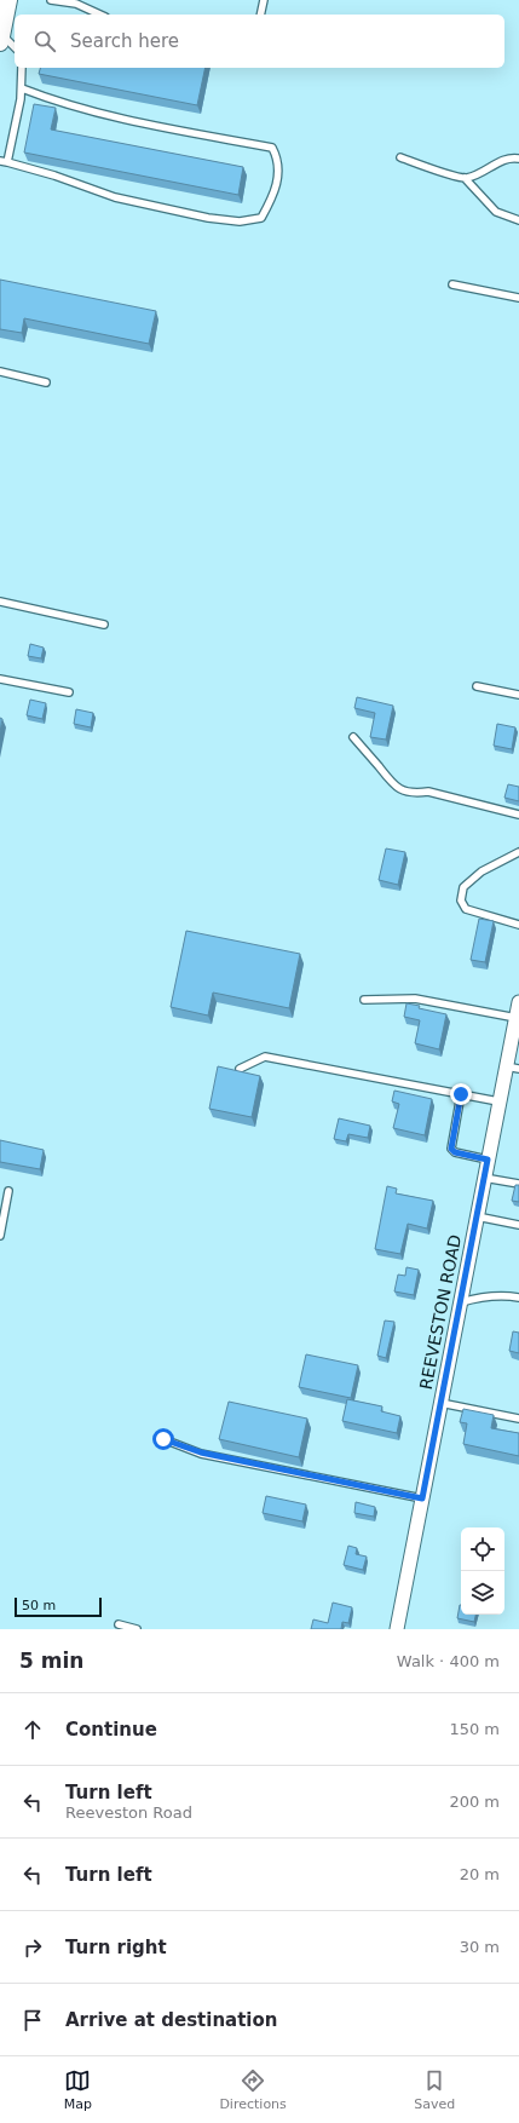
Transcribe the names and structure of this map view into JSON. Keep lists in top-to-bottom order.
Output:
{
  "streets": {
    "street": ["REEVESTON ROAD"]
  },
  "scale_bar": "50 m",
  "page": {
    "search": "Search here",
    "scale": "50 m",
    "heading": ["5 min", "Walk · 400 m"],
    "list": [
      ["Continue", "150 m"],
      ["Turn left", "Reeveston Road", "200 m"],
      ["Turn left", "20 m"],
      ["Turn right", "30 m"],
      "Arrive at destination"
    ],
    "nav": ["Map", "Directions", "Saved"]
  }
}
